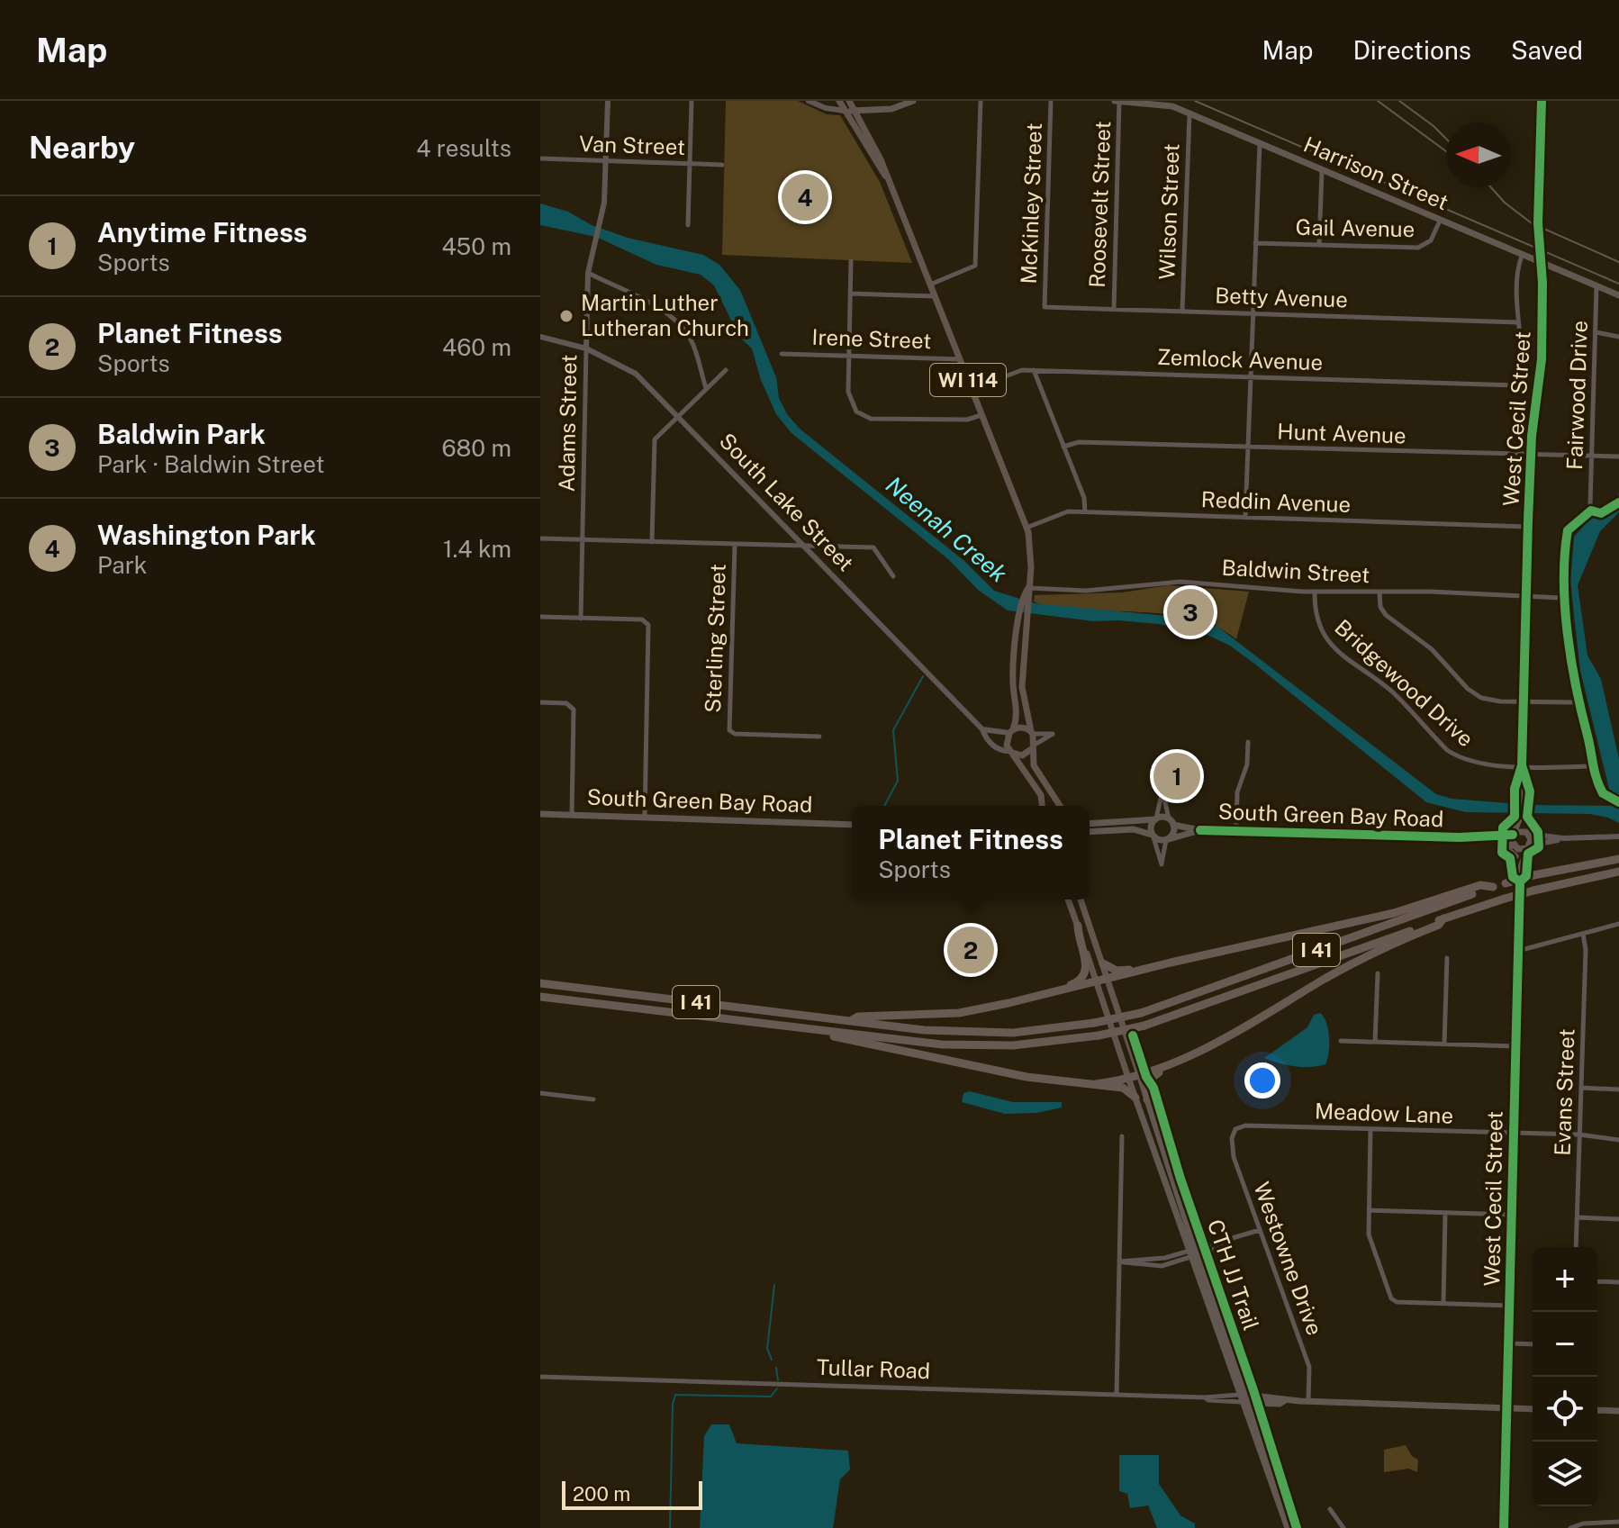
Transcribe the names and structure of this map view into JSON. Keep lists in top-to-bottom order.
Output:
{
  "streets": {
    "highway": ["I 41"],
    "main road": [
      "Harrison Street",
      "WI 114",
      "West Cecil Street",
      "South Green Bay Road",
      "Tullar Road"
    ],
    "street": [
      "Van Street",
      "McKinley Street",
      "Roosevelt Street",
      "Wilson Street",
      "Gail Avenue",
      "Betty Avenue",
      "Irene Street",
      "Zemlock Avenue",
      "Fairwood Drive",
      "Adams Street",
      "Hunt Avenue",
      "South Lake Street",
      "Reddin Avenue",
      "Baldwin Street",
      "Sterling Street",
      "Bridgewood Drive",
      "Evans Street",
      "Meadow Lane",
      "Westowne Drive"
    ],
    "cycle path": ["CTH JJ Trail"]
  },
  "crossings": [
    ["Van Street", "Adams Street"],
    ["Harrison Street", "Roosevelt Street"],
    ["Harrison Street", "Wilson Street"],
    ["Harrison Street", "Gail Avenue"],
    ["Harrison Street", "Fairwood Drive"],
    ["McKinley Street", "Betty Avenue"],
    ["Roosevelt Street", "Betty Avenue"],
    ["Wilson Street", "Betty Avenue"],
    ["Betty Avenue", "Zemlock Avenue"],
    ["Irene Street", "WI 114"],
    ["Zemlock Avenue", "WI 114"],
    ["WI 114", "Reddin Avenue"],
    ["WI 114", "Baldwin Street"],
    ["Fairwood Drive", "Hunt Avenue"],
    ["West Cecil Street", "Hunt Avenue"],
    ["West Cecil Street", "Reddin Avenue"],
    ["West Cecil Street", "Baldwin Street"],
    ["West Cecil Street", "Bridgewood Drive"],
    ["West Cecil Street", "South Green Bay Road"],
    ["West Cecil Street", "Meadow Lane"],
    ["West Cecil Street", "Tullar Road"],
    ["Adams Street", "South Lake Street"],
    ["Baldwin Street", "Bridgewood Drive"],
    ["Evans Street", "Meadow Lane"],
    ["Meadow Lane", "Westowne Drive"],
    ["Westowne Drive", "Tullar Road"]
  ],
  "water": ["Neenah Creek"],
  "places": ["Martin Luther Lutheran Church"],
  "scale_bar": "200 m",
  "north": "left",
  "page": {
    "header": "Map",
    "nav": ["Map", "Directions", "Saved"],
    "heading": ["Nearby", "4 results"],
    "pins": [
      "4",
      "3",
      "1",
      "2"
    ],
    "list": [
      {
        "mark": "1",
        "name": "Anytime Fitness",
        "note": "Sports",
        "value": "450 m"
      },
      {
        "mark": "2",
        "name": "Planet Fitness",
        "note": "Sports",
        "value": "460 m"
      },
      {
        "mark": "3",
        "name": "Baldwin Park",
        "note": "Park · Baldwin Street",
        "value": "680 m"
      },
      {
        "mark": "4",
        "name": "Washington Park",
        "note": "Park",
        "value": "1.4 km"
      }
    ],
    "popup": ["Planet Fitness", "Sports"],
    "map_buttons": ["+", "−"],
    "scale": "200 m"
  }
}
